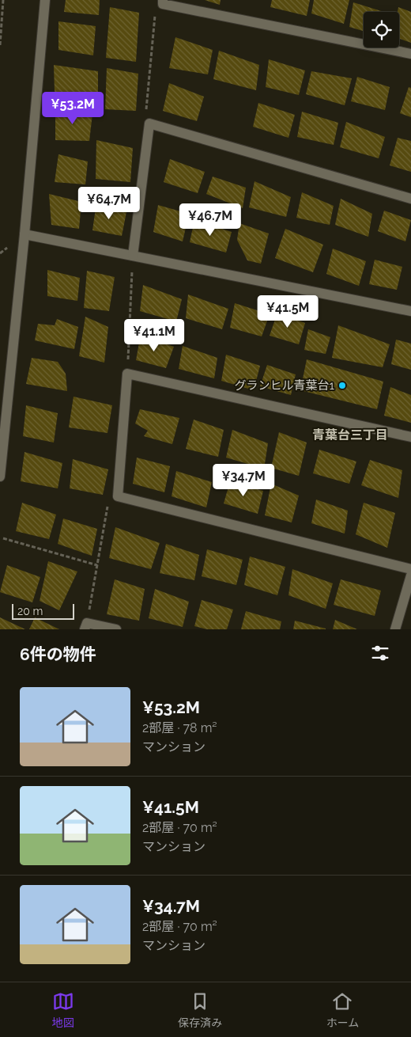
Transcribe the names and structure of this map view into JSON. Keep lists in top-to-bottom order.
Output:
{
  "districts": ["青葉台三丁目"],
  "places": ["グランヒル青葉台1"],
  "scale_bar": "20 m",
  "page": {
    "price": [
      "¥53.2M",
      "¥64.7M",
      "¥46.7M",
      "¥41.5M",
      "¥41.1M",
      "¥34.7M"
    ],
    "scale": "20 m",
    "heading": "6件の物件",
    "list": [
      {
        "name": "¥53.2M",
        "note": "2部屋 · 78 m² · マンション"
      },
      {
        "name": "¥41.5M",
        "note": "2部屋 · 70 m² · マンション"
      },
      {
        "name": "¥34.7M",
        "note": "2部屋 · 70 m² · マンション"
      }
    ],
    "tabs": ["地図", "保存済み", "ホーム"]
  }
}
